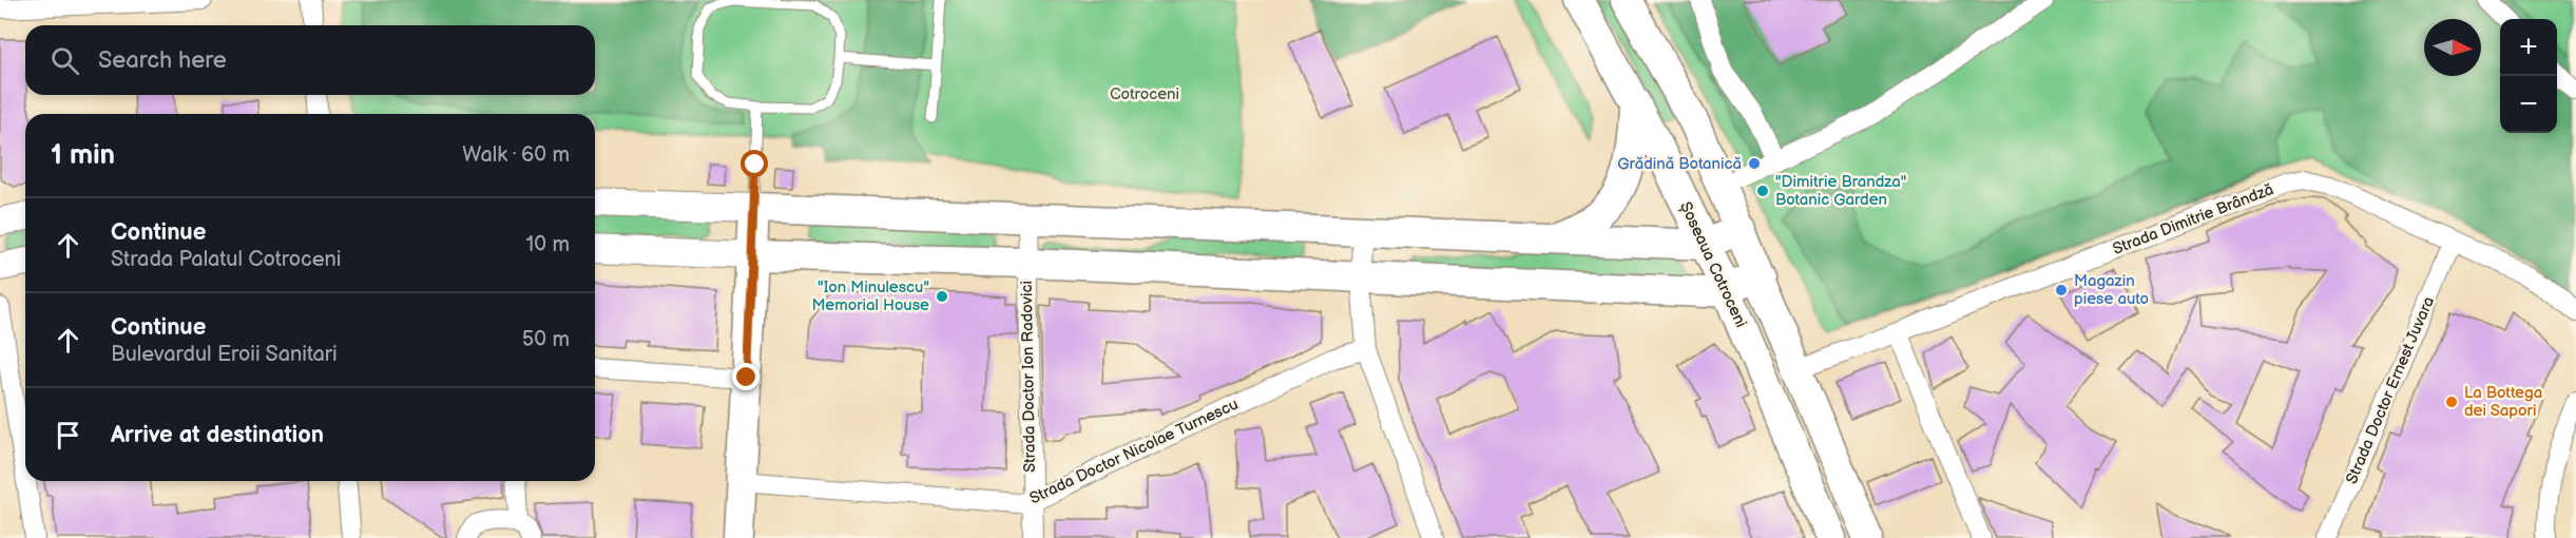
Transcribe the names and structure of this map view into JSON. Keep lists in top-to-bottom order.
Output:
{
  "streets": {
    "main road": ["Șoseaua Cotroceni"],
    "street": [
      "Strada Dimitrie Brândză",
      "Strada Doctor Ion Radovici",
      "Strada Doctor Ernest Juvara",
      "Strada Doctor Nicolae Turnescu"
    ]
  },
  "crossings": [
    ["Strada Dimitrie Brândză", "Strada Doctor Ernest Juvara"],
    ["Strada Doctor Ion Radovici", "Strada Doctor Nicolae Turnescu"]
  ],
  "parks": ["Cotroceni"],
  "places": [
    "Grădină Botanică",
    "\"Dimitrie Brandza\" Botanic Garden",
    "Magazin piese auto",
    "\"Ion Minulescu\" Memorial House",
    "La Bottega dei Sapori"
  ],
  "north": "right",
  "page": {
    "map_buttons": ["+", "−"],
    "search": "Search here",
    "heading": ["1 min", "Walk · 60 m"],
    "list": [
      ["Continue", "Strada Palatul Cotroceni", "10 m"],
      ["Continue", "Bulevardul Eroii Sanitari", "50 m"],
      "Arrive at destination"
    ]
  }
}
